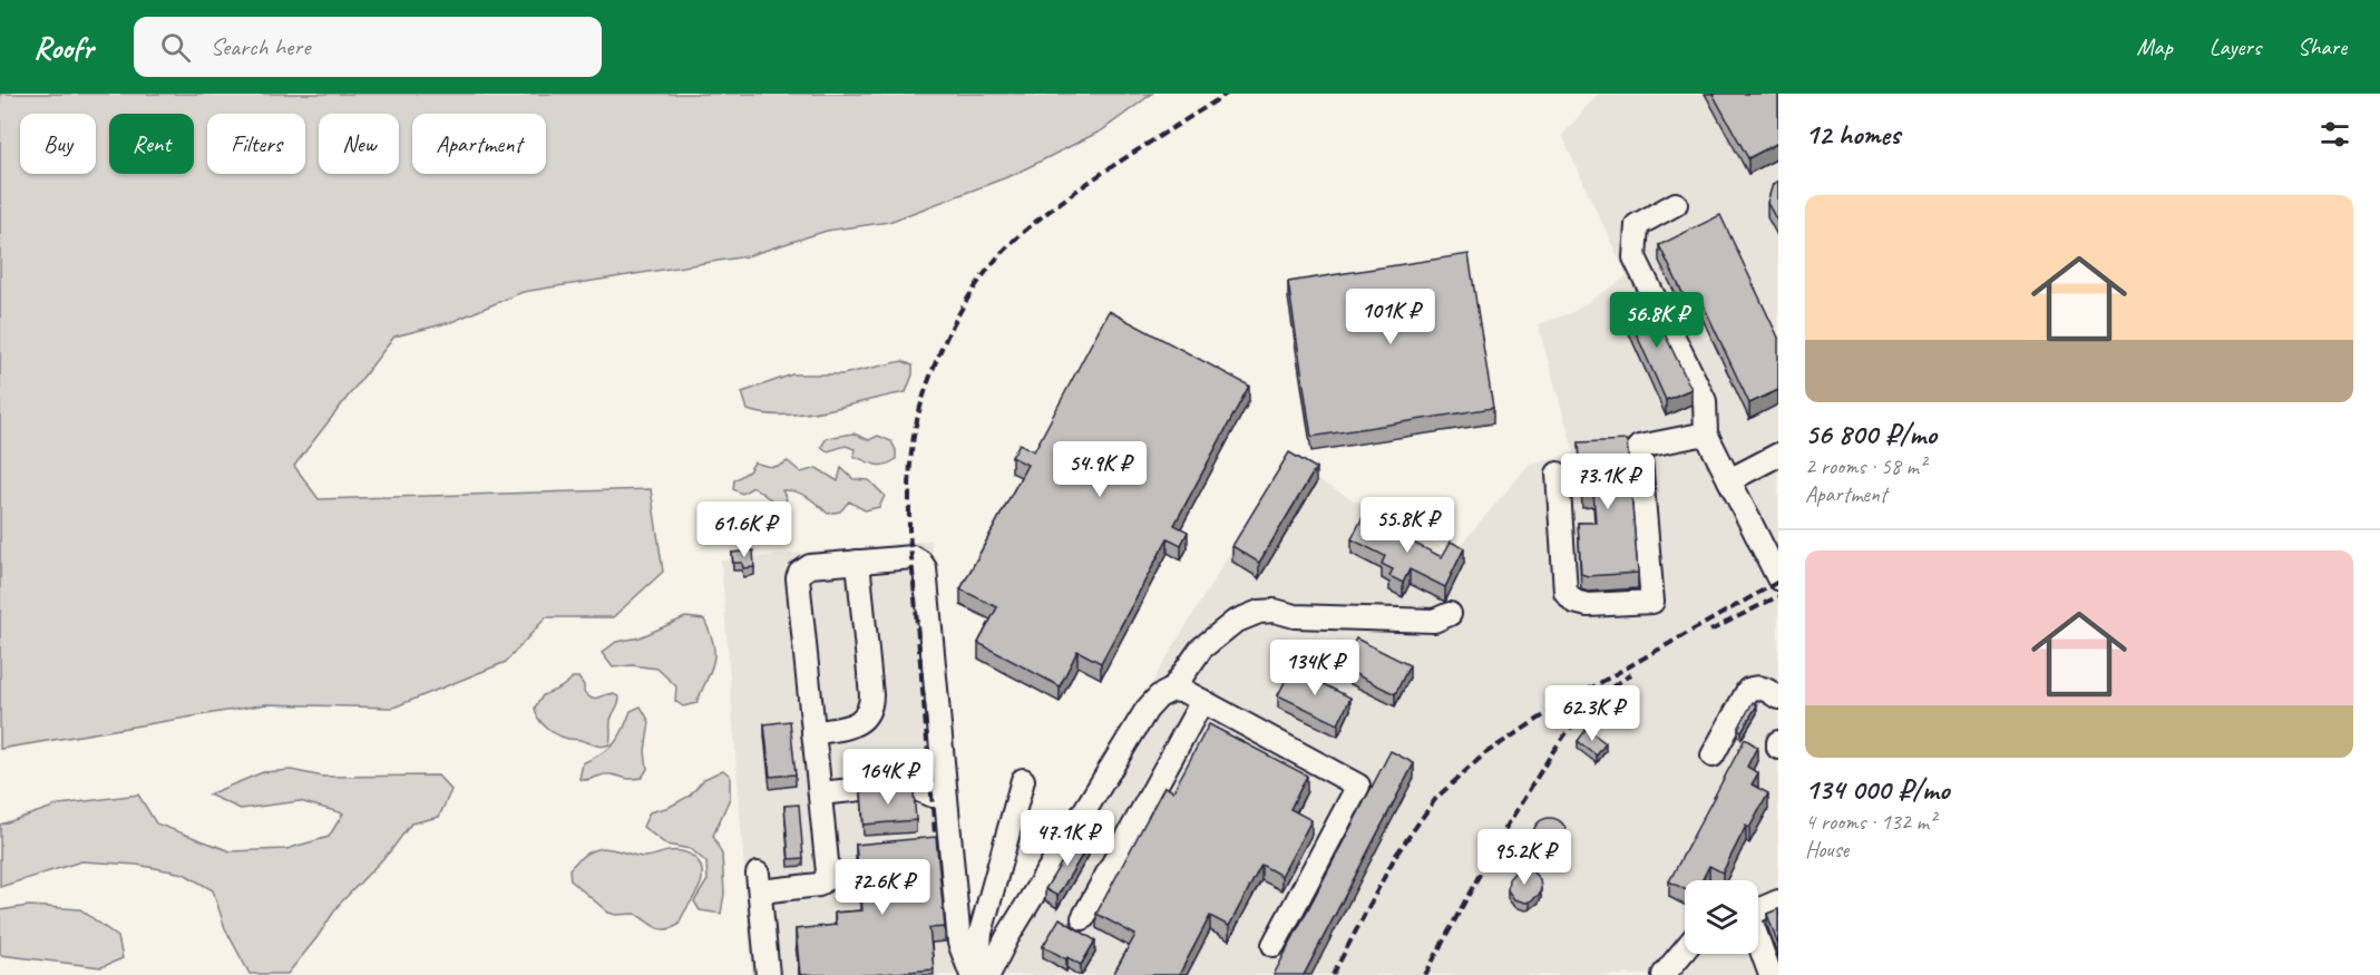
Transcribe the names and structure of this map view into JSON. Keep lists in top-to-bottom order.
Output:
{
  "page": {
    "header": "Roofr",
    "search": "Search here",
    "nav": ["Map", "Layers", "Share"],
    "heading": "12 homes",
    "chip": [
      "Buy",
      "Rent",
      "Filters",
      "New",
      "Apartment"
    ],
    "list": [
      {
        "name": "56 800 ₽/mo",
        "note": "2 rooms · 58 m² · Apartment"
      },
      {
        "name": "134 000 ₽/mo",
        "note": "4 rooms · 132 m² · House"
      }
    ],
    "price": [
      "101K ₽",
      "56.8K ₽",
      "54.9K ₽",
      "73.1K ₽",
      "55.8K ₽",
      "61.6K ₽",
      "134K ₽",
      "62.3K ₽",
      "164K ₽",
      "47.1K ₽",
      "95.2K ₽",
      "72.6K ₽"
    ]
  }
}
